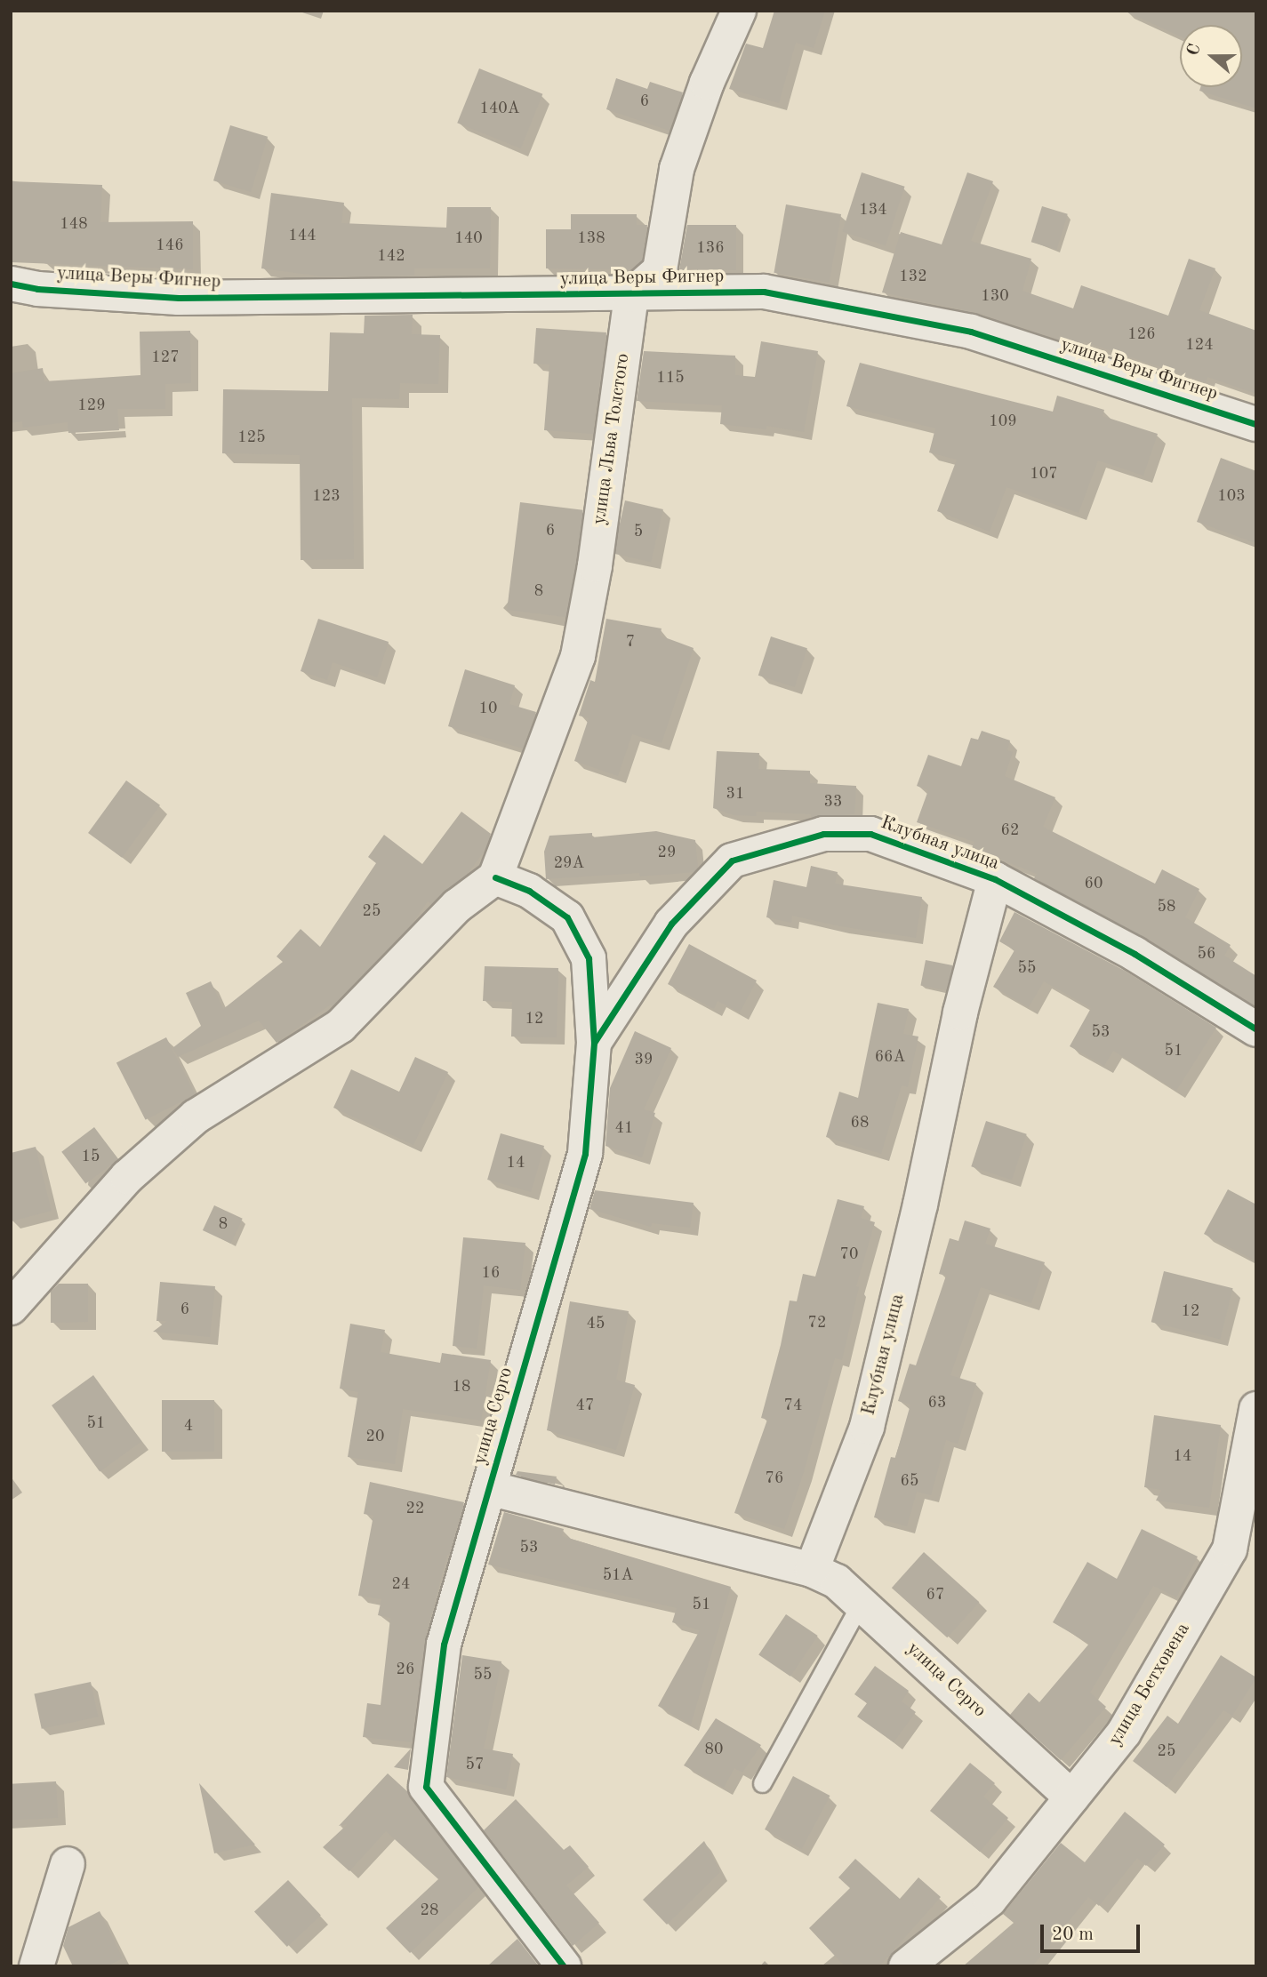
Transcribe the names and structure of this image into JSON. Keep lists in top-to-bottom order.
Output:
{
  "streets": {
    "street": [
      "улица Веры Фигнер",
      "улица Льва Толстого",
      "Клубная улица",
      "улица Серго",
      "улица Бетховена"
    ]
  },
  "crossings": [
    ["улица Веры Фигнер", "улица Льва Толстого"],
    ["улица Льва Толстого", "улица Серго"],
    ["Клубная улица", "улица Серго"],
    ["улица Серго", "улица Бетховена"]
  ],
  "house_numbers": [
    "6",
    "140А",
    "134",
    "148",
    "144",
    "140",
    "138",
    "146",
    "136",
    "142",
    "132",
    "130",
    "126",
    "124",
    "127",
    "115",
    "129",
    "109",
    "125",
    "107",
    "123",
    "103",
    "6",
    "5",
    "8",
    "7",
    "10",
    "31",
    "33",
    "62",
    "29",
    "29А",
    "60",
    "58",
    "25",
    "56",
    "55",
    "12",
    "53",
    "51",
    "66А",
    "39",
    "68",
    "41",
    "15",
    "14",
    "8",
    "70",
    "16",
    "6",
    "12",
    "72",
    "45",
    "18",
    "63",
    "47",
    "74",
    "51",
    "4",
    "20",
    "14",
    "76",
    "65",
    "22",
    "53",
    "51А",
    "24",
    "67",
    "51",
    "26",
    "55",
    "80",
    "25",
    "57",
    "28"
  ],
  "scale_bar": "20 m",
  "north": "left"
}
